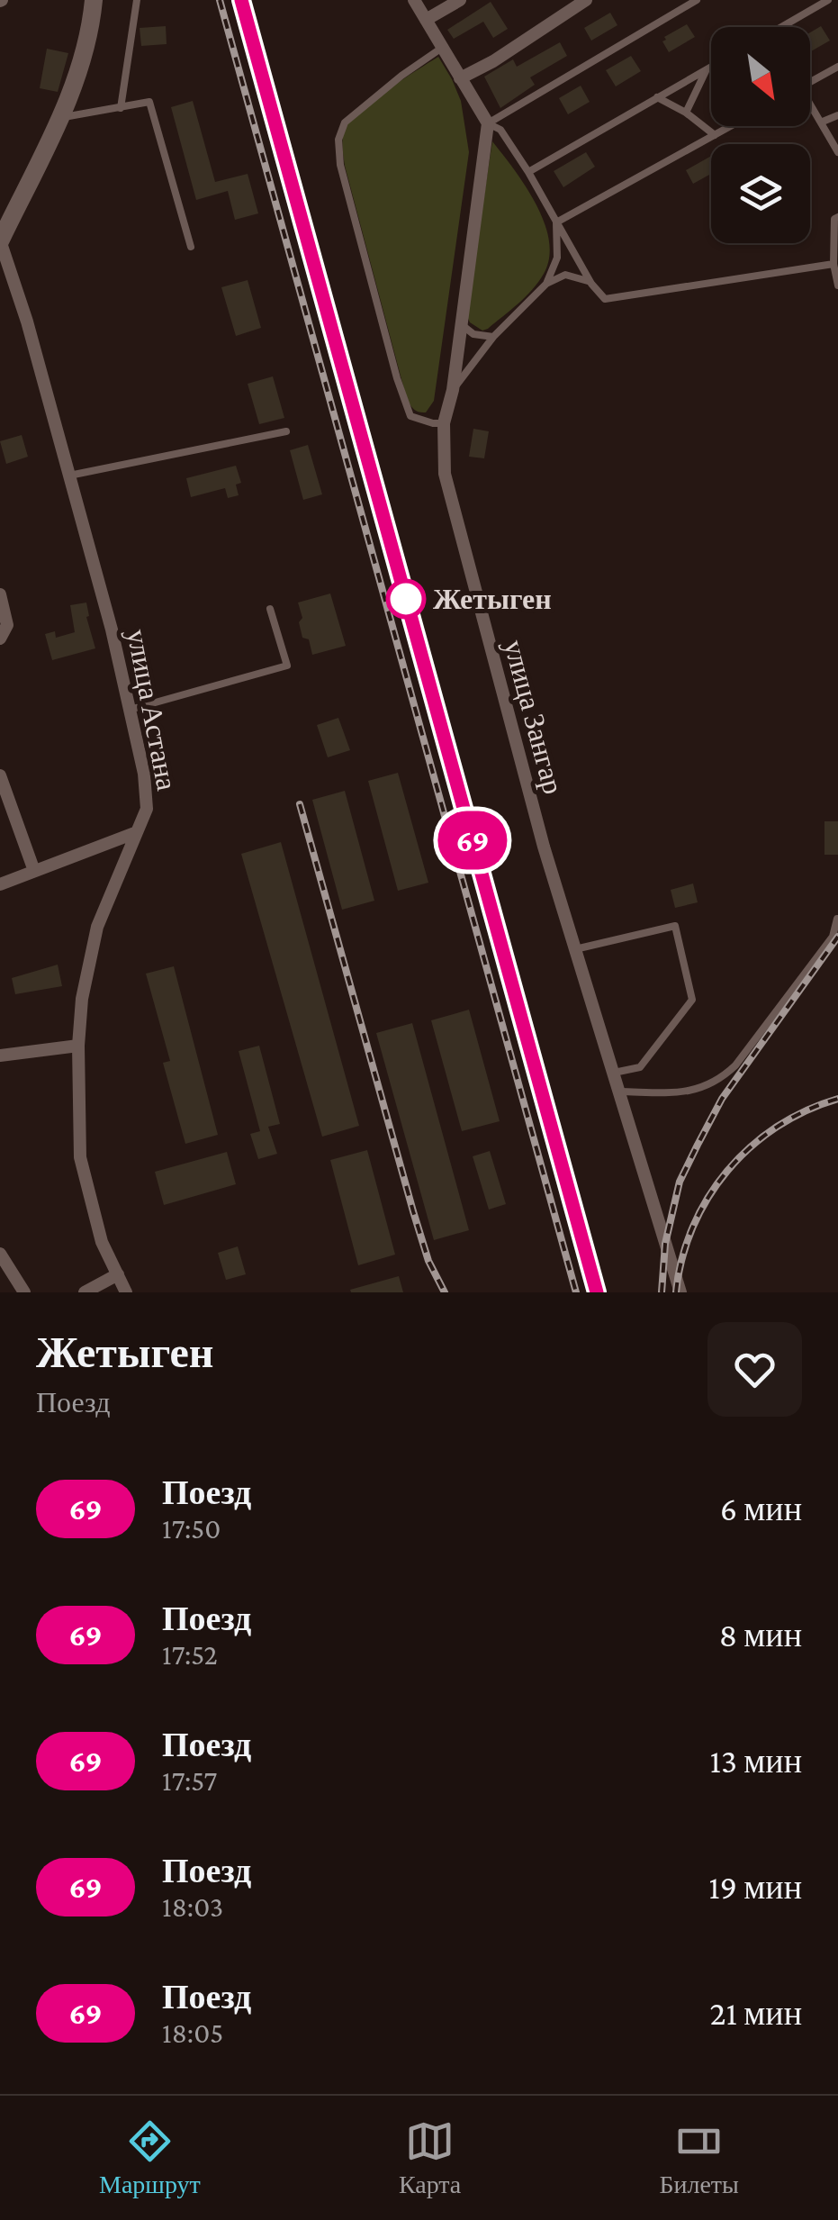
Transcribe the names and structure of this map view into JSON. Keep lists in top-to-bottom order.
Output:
{
  "streets": {
    "street": ["улица Астана", "улица Зангар"]
  },
  "places": ["Жетыген"],
  "north": "bottom right",
  "page": {
    "on_map": "69",
    "heading": ["Жетыген", "Поезд"],
    "list": [
      {
        "mark": "69",
        "name": "Поезд",
        "note": "17:50",
        "value": "6 мин"
      },
      {
        "mark": "69",
        "name": "Поезд",
        "note": "17:52",
        "value": "8 мин"
      },
      {
        "mark": "69",
        "name": "Поезд",
        "note": "17:57",
        "value": "13 мин"
      },
      {
        "mark": "69",
        "name": "Поезд",
        "note": "18:03",
        "value": "19 мин"
      },
      {
        "mark": "69",
        "name": "Поезд",
        "note": "18:05",
        "value": "21 мин"
      }
    ],
    "tabs": ["Маршрут", "Карта", "Билеты"]
  }
}
